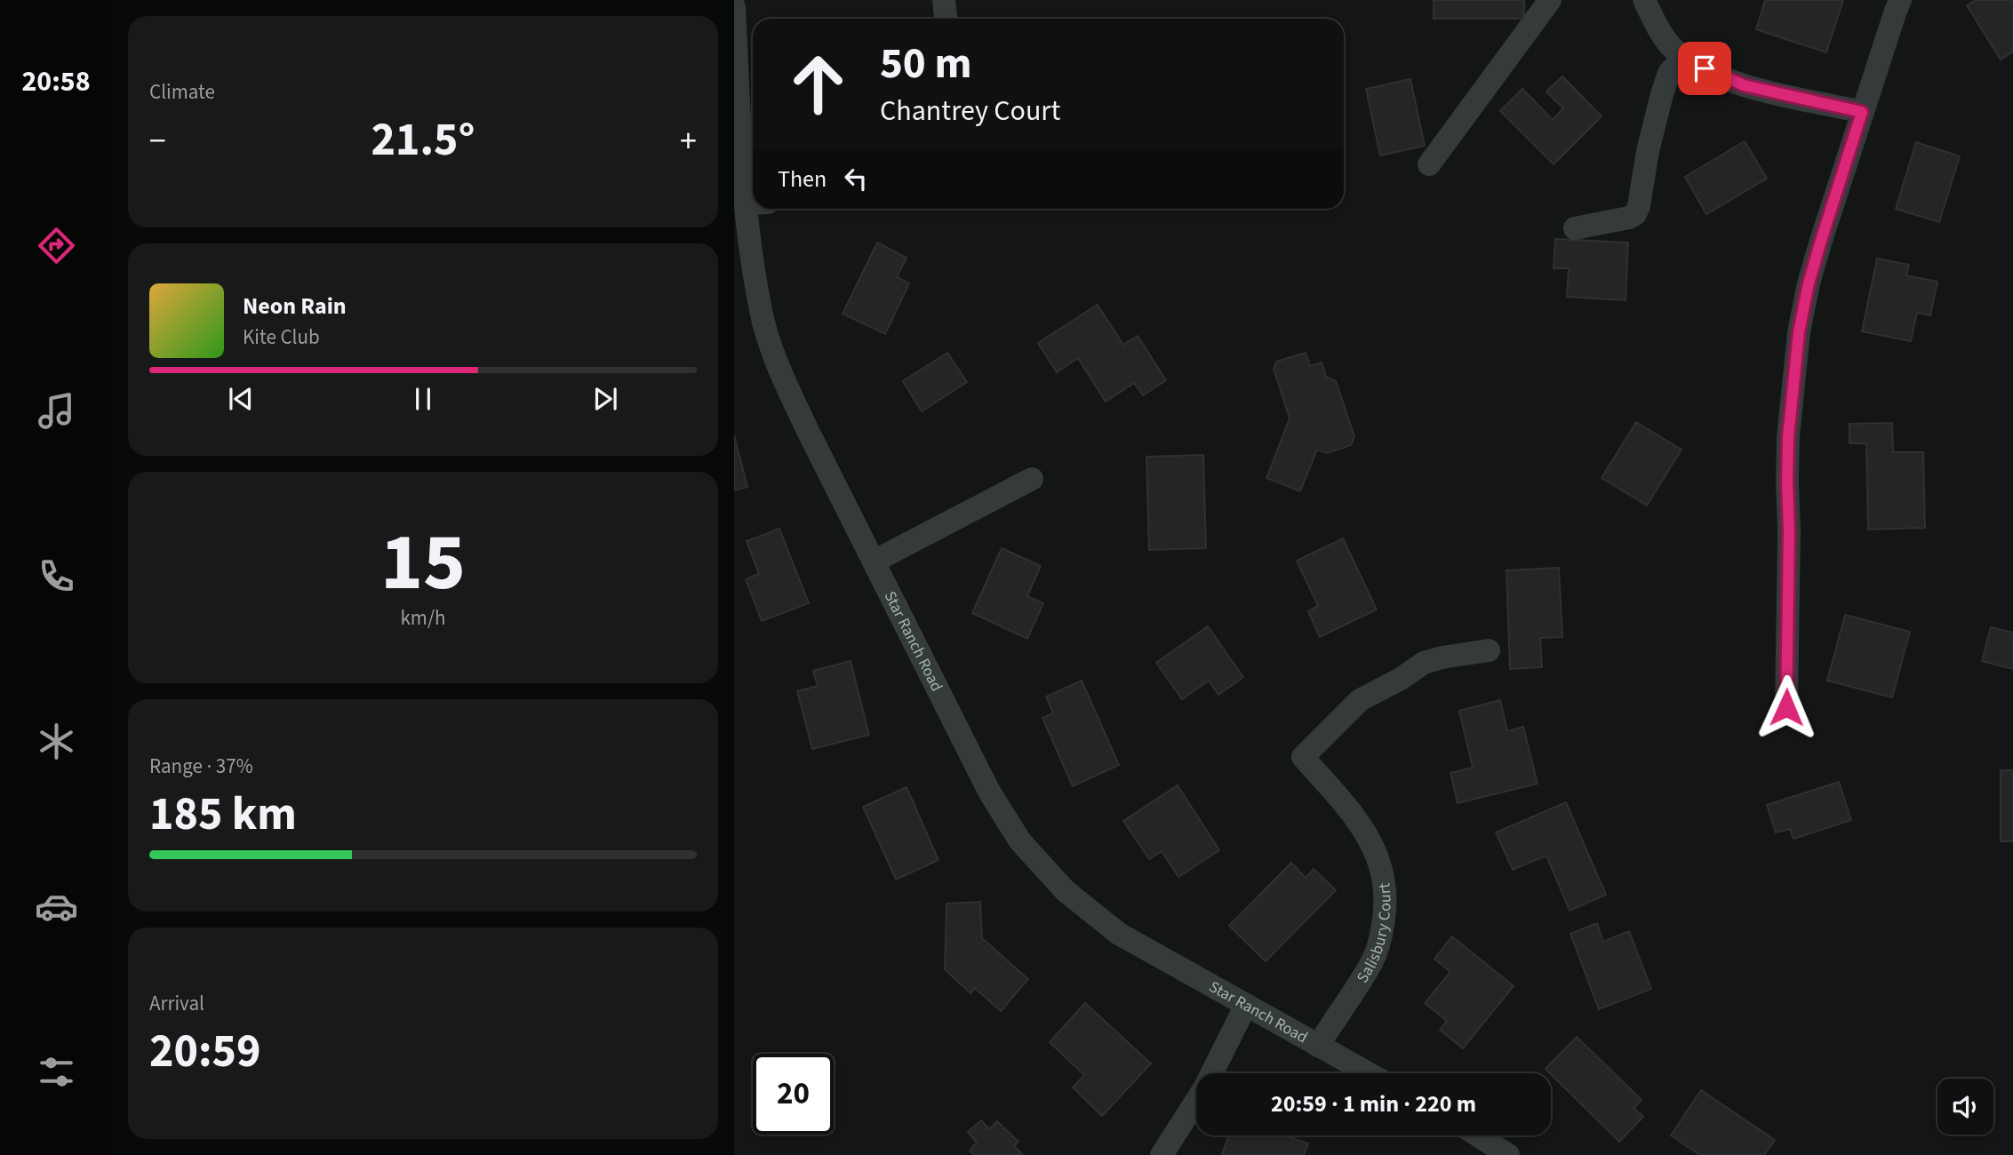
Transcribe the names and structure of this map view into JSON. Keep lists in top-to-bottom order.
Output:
{
  "streets": {
    "street": ["Star Ranch Road", "Salisbury Court"]
  },
  "crossings": [
    ["Star Ranch Road", "Salisbury Court"]
  ],
  "page": {
    "tabs": "20:58",
    "tile": [
      "Climate",
      ["15", "km/h"],
      ["Range · 37%", "185 km"],
      ["Arrival", "20:59"]
    ],
    "turn": ["50 m", "Chantrey Court"],
    "heat": ["−", "21.5°", "+"],
    "then": "Then",
    "song": ["Neon Rain", "Kite Club"],
    "limit": "20",
    "trip": "20:59 · 1 min · 220 m"
  }
}
